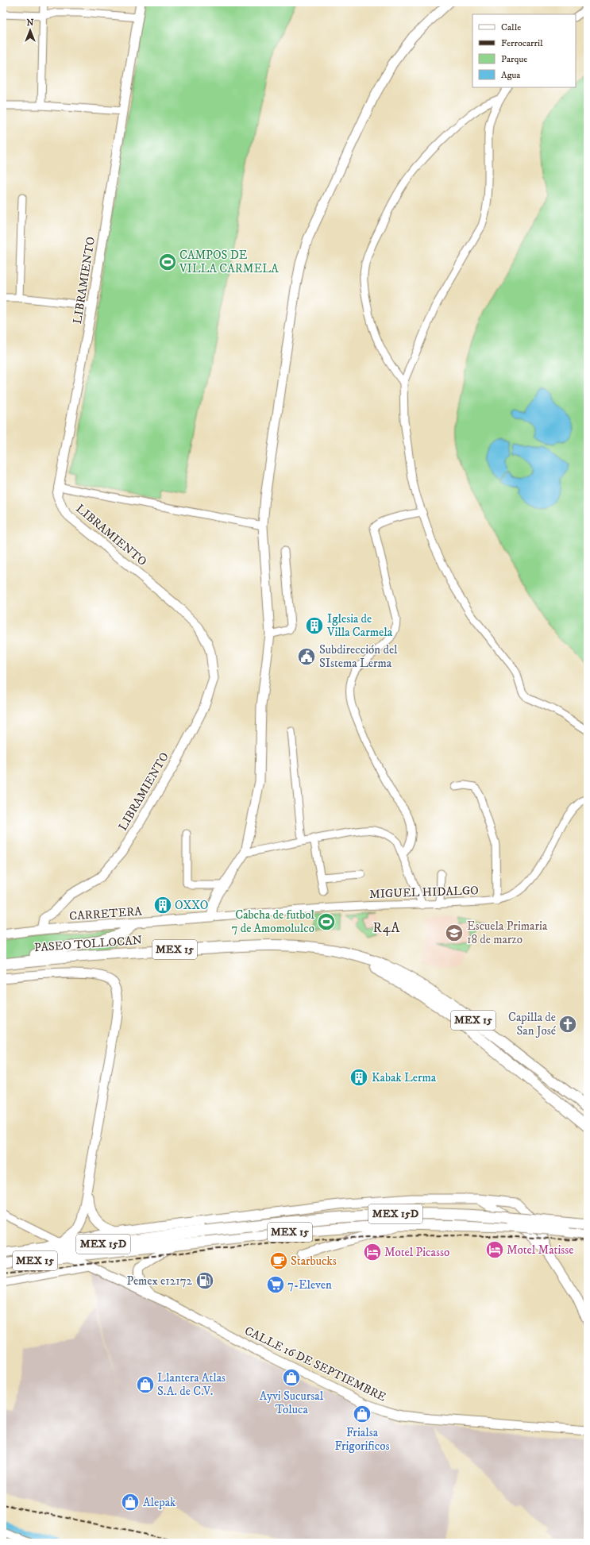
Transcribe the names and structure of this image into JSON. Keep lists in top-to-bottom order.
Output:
{
  "streets": {
    "highway": ["PASEO TOLLOCAN", "MEX 15", "MEX 15D"],
    "main road": ["LIBRAMIENTO", "CARRETERA", "CALLE 16 DE SEPTIEMBRE"],
    "street": ["MIGUEL HIDALGO"]
  },
  "crossings": [
    ["LIBRAMIENTO", "CARRETERA"],
    ["MIGUEL HIDALGO", "CARRETERA"],
    ["PASEO TOLLOCAN", "MEX 15"]
  ],
  "districts": ["R4A"],
  "places": {
    "sports": ["CAMPOS DE VILLA CARMELA", "Cabcha de futbol 7 de Amomolulco"],
    "building": ["Iglesia de Villa Carmela", "OXXO", "Kabak Lerma"],
    "public building": ["Subdirección del SIstema Lerma"],
    "school or university": ["Escuela Primaria 18 de marzo"],
    "church": ["Capilla de San José"],
    "hotel": ["Motel Matisse", "Motel Picasso"],
    "cafe": ["Starbucks"],
    "fuel station": ["Pemex e12172"],
    "supermarket": ["7-Eleven"],
    "shop": [
      "Ayvi Sucursal Toluca",
      "Llantera Atlas S.A. de C.V.",
      "Frialsa Frigorificos",
      "Alepak"
    ]
  },
  "legend": [
    "Calle",
    "Ferrocarril",
    "Parque",
    "Agua"
  ],
  "north": "top"
}
